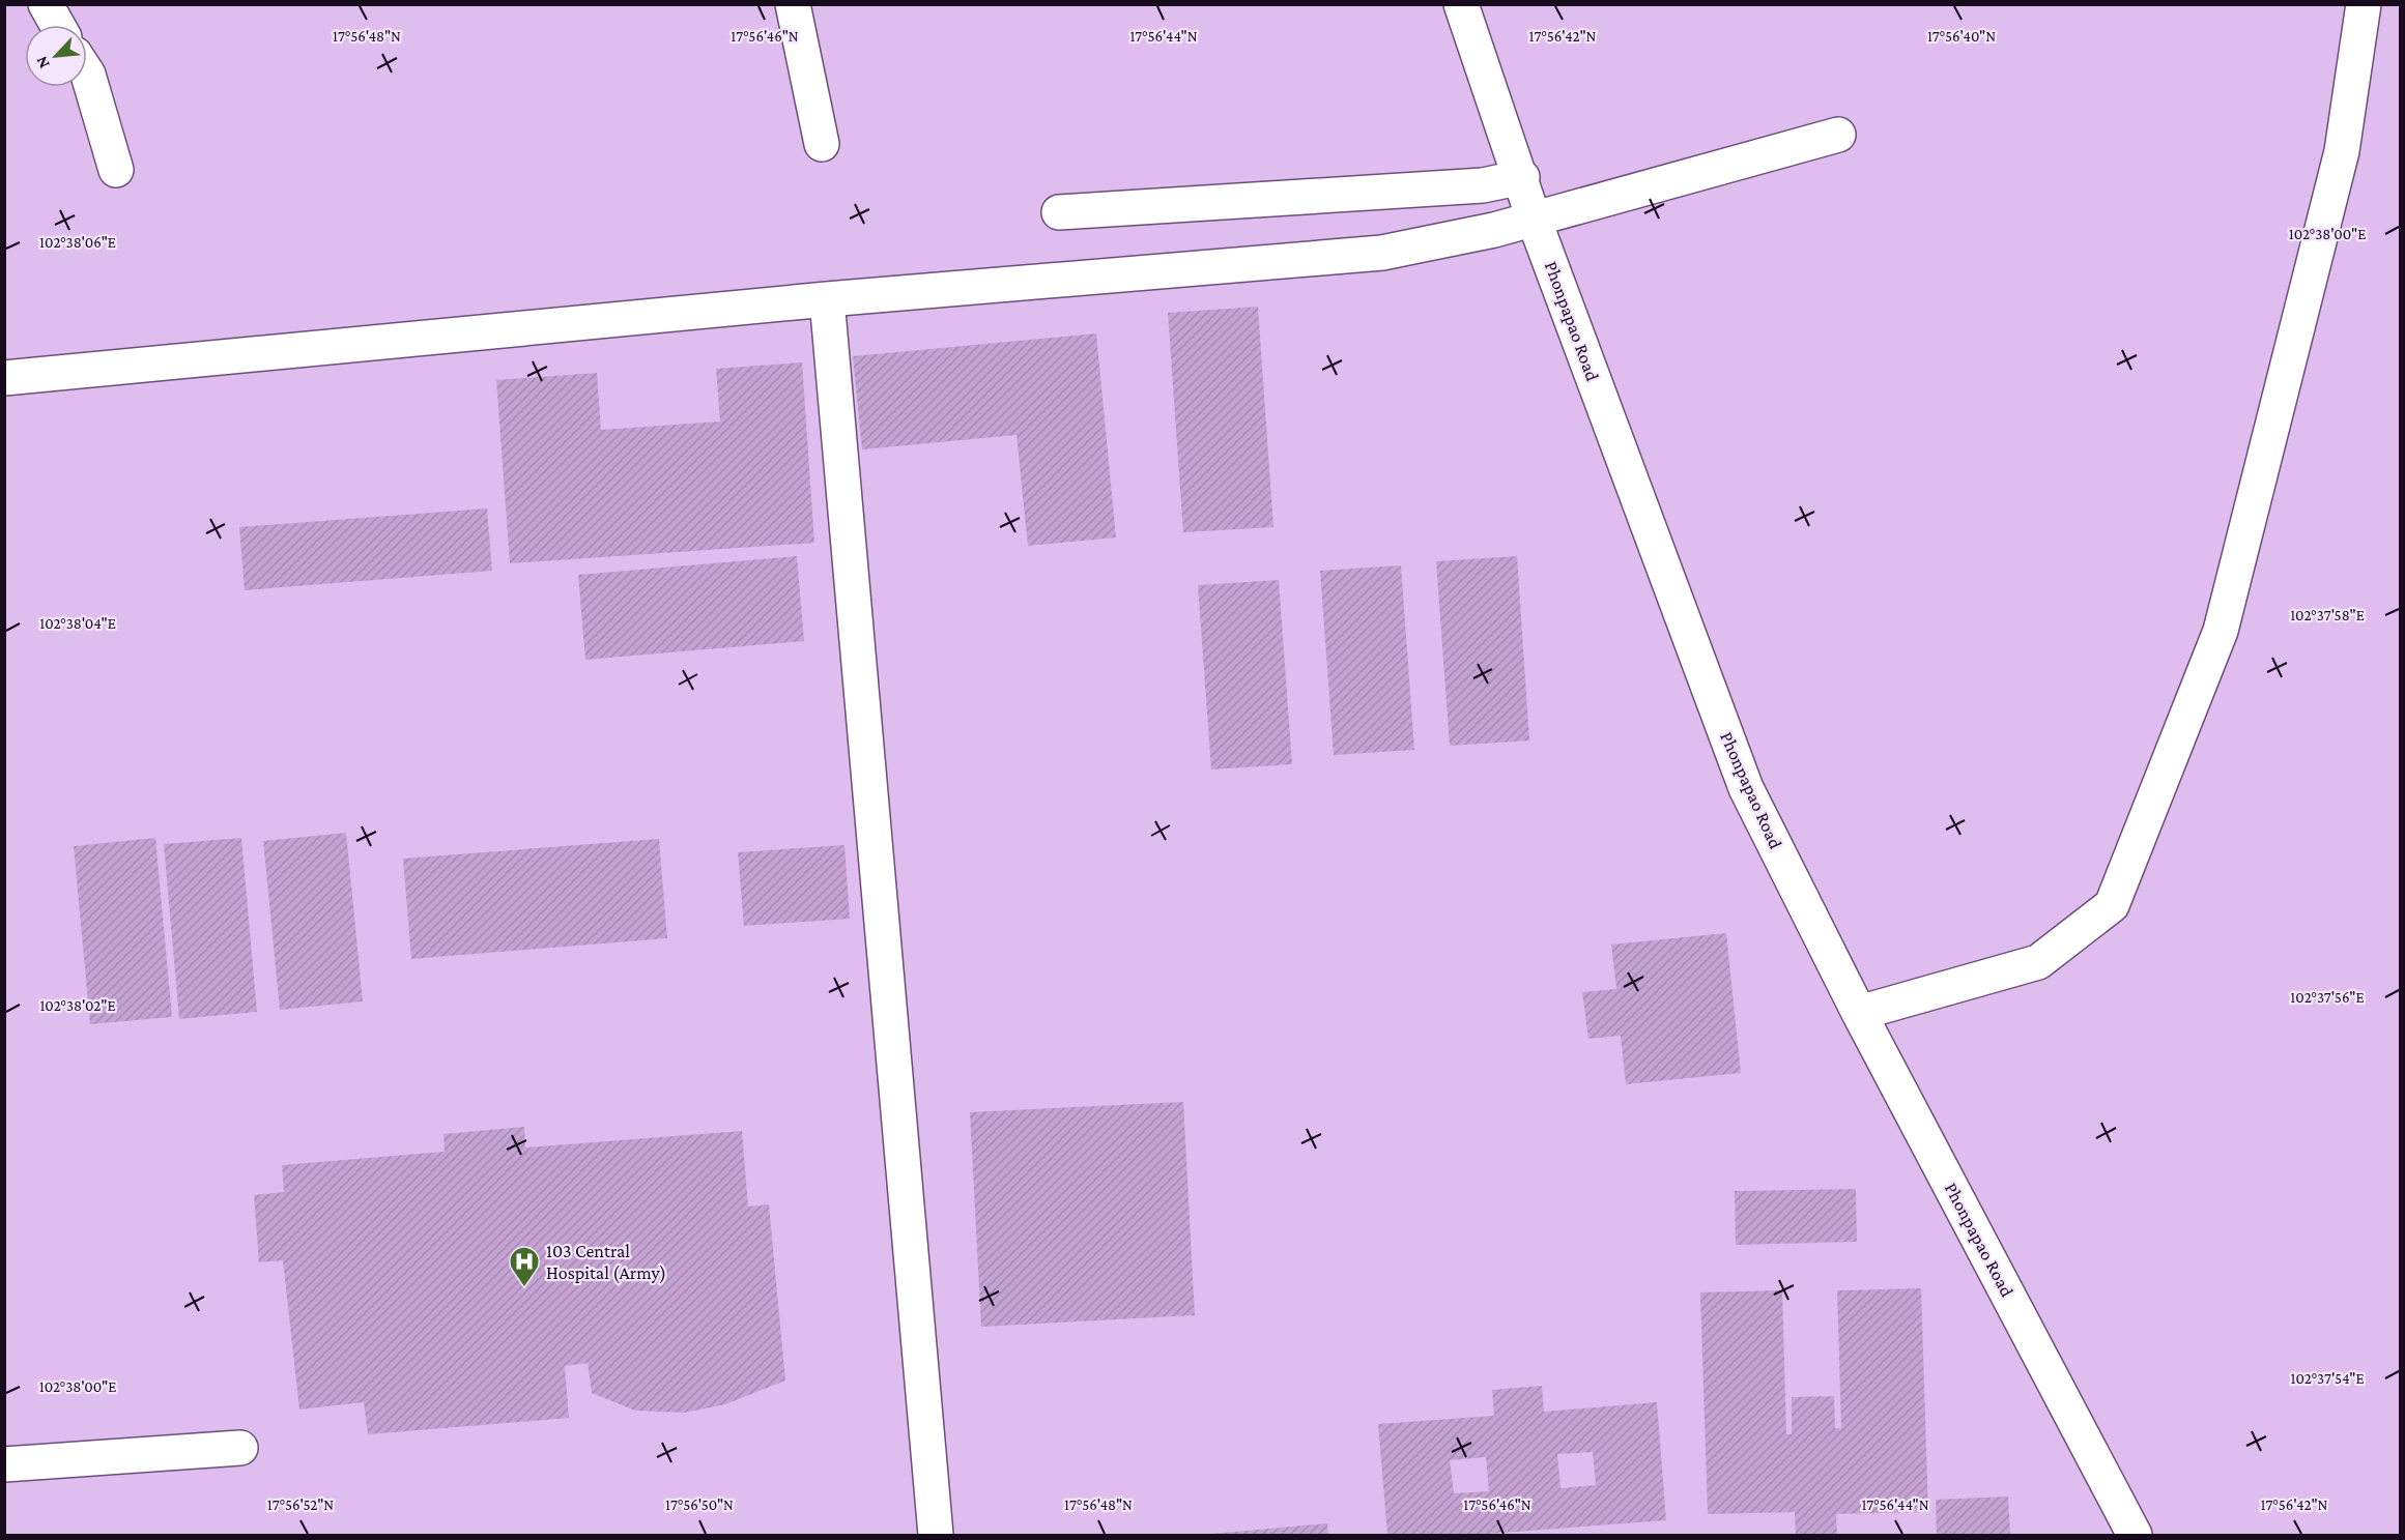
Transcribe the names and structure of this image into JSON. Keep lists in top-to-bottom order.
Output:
{
  "streets": {
    "street": ["Phonpapao Road"]
  },
  "places": {
    "hospital": ["103 Central Hospital (Army)"]
  },
  "north": "bottom left",
  "coordinates": [
    "17°56'40\"N",
    "17°56'48\"N",
    "17°56'46\"N",
    "17°56'44\"N",
    "17°56'42\"N",
    "102°38'00\"E",
    "102°38'06\"E",
    "102°37'58\"E",
    "102°38'04\"E",
    "102°37'56\"E",
    "102°38'02\"E",
    "102°37'54\"E",
    "17°56'52\"N",
    "17°56'50\"N"
  ]
}
